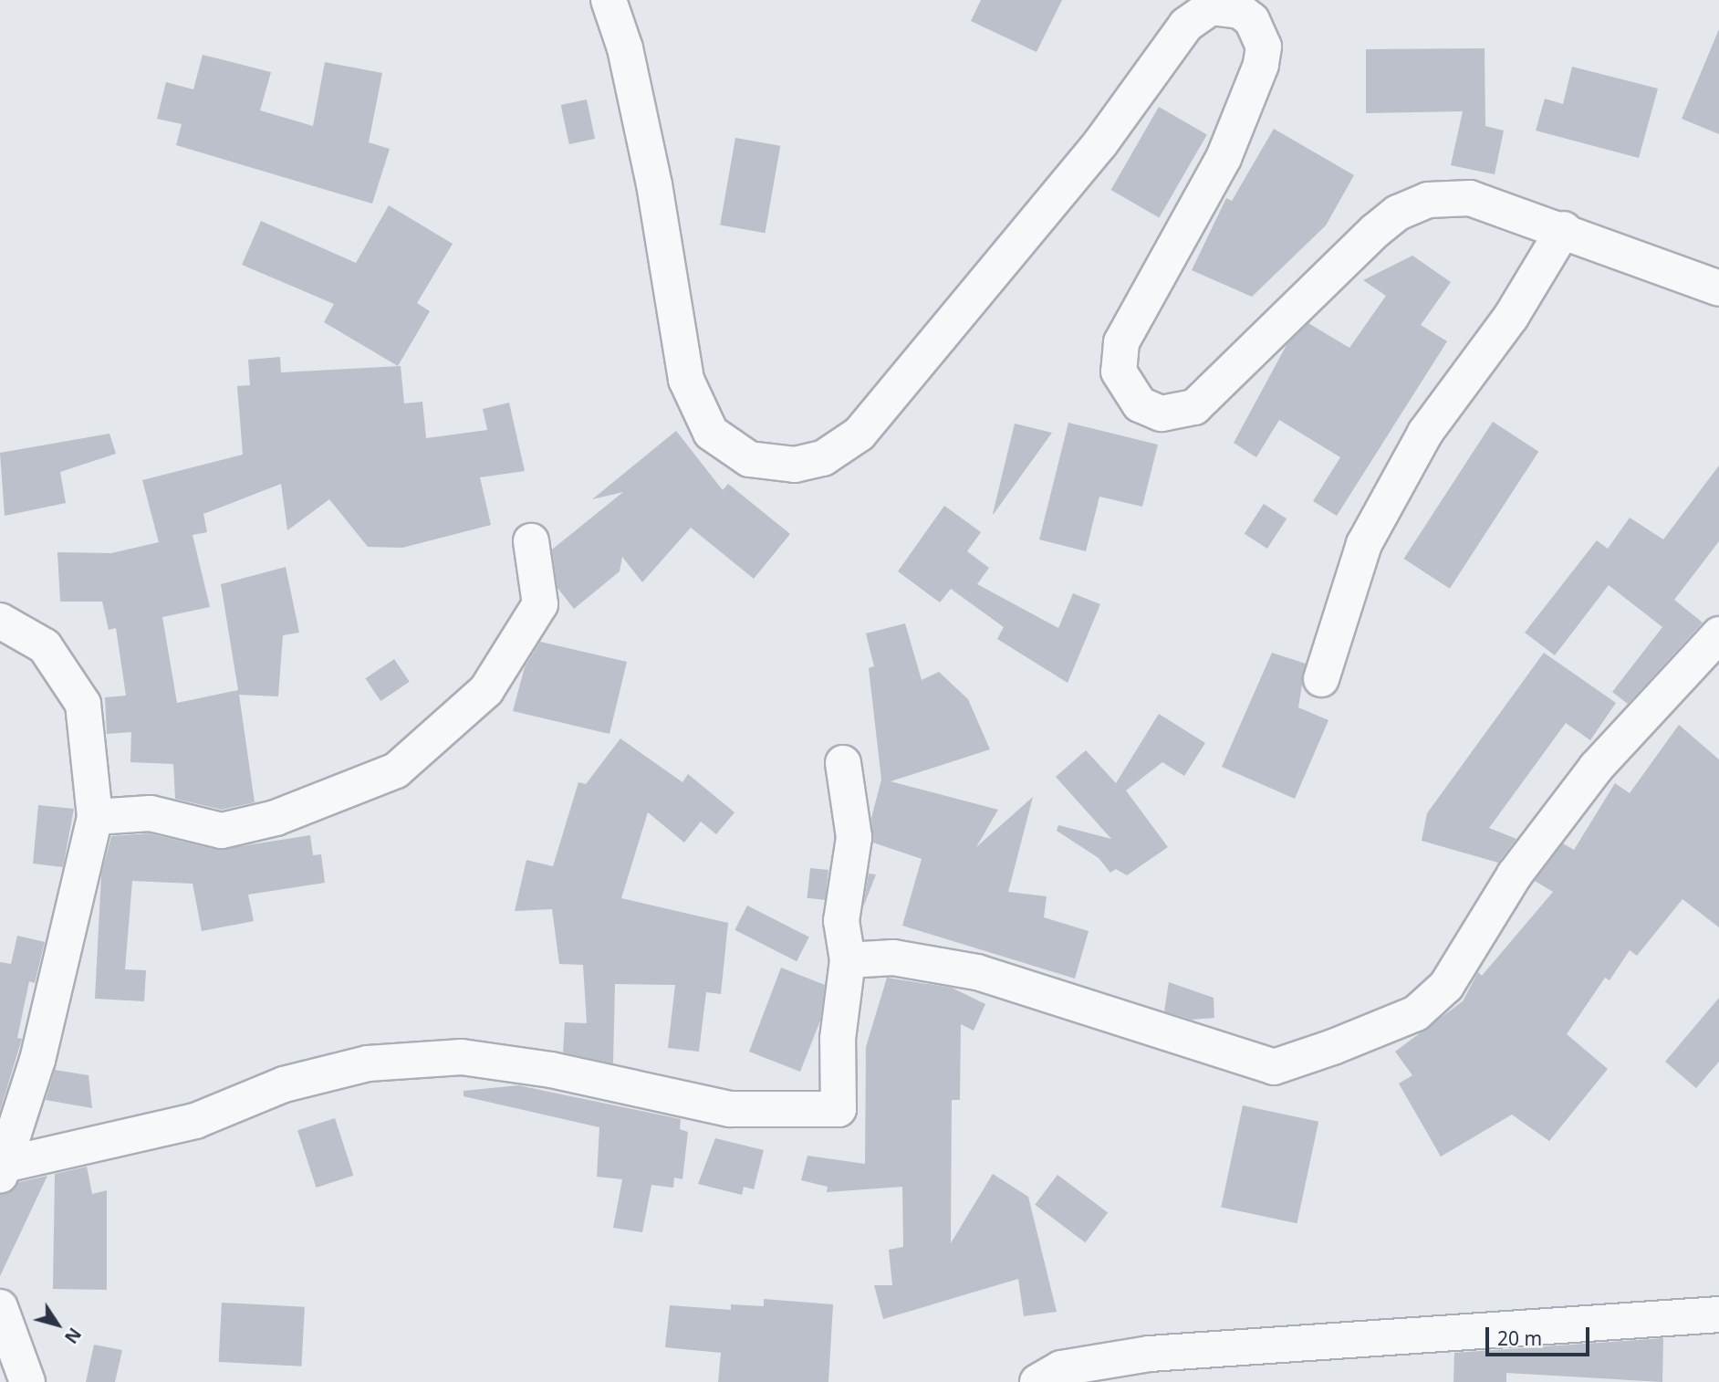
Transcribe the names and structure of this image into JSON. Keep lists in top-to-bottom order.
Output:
{
  "scale_bar": "20 m",
  "north": "bottom right"
}
